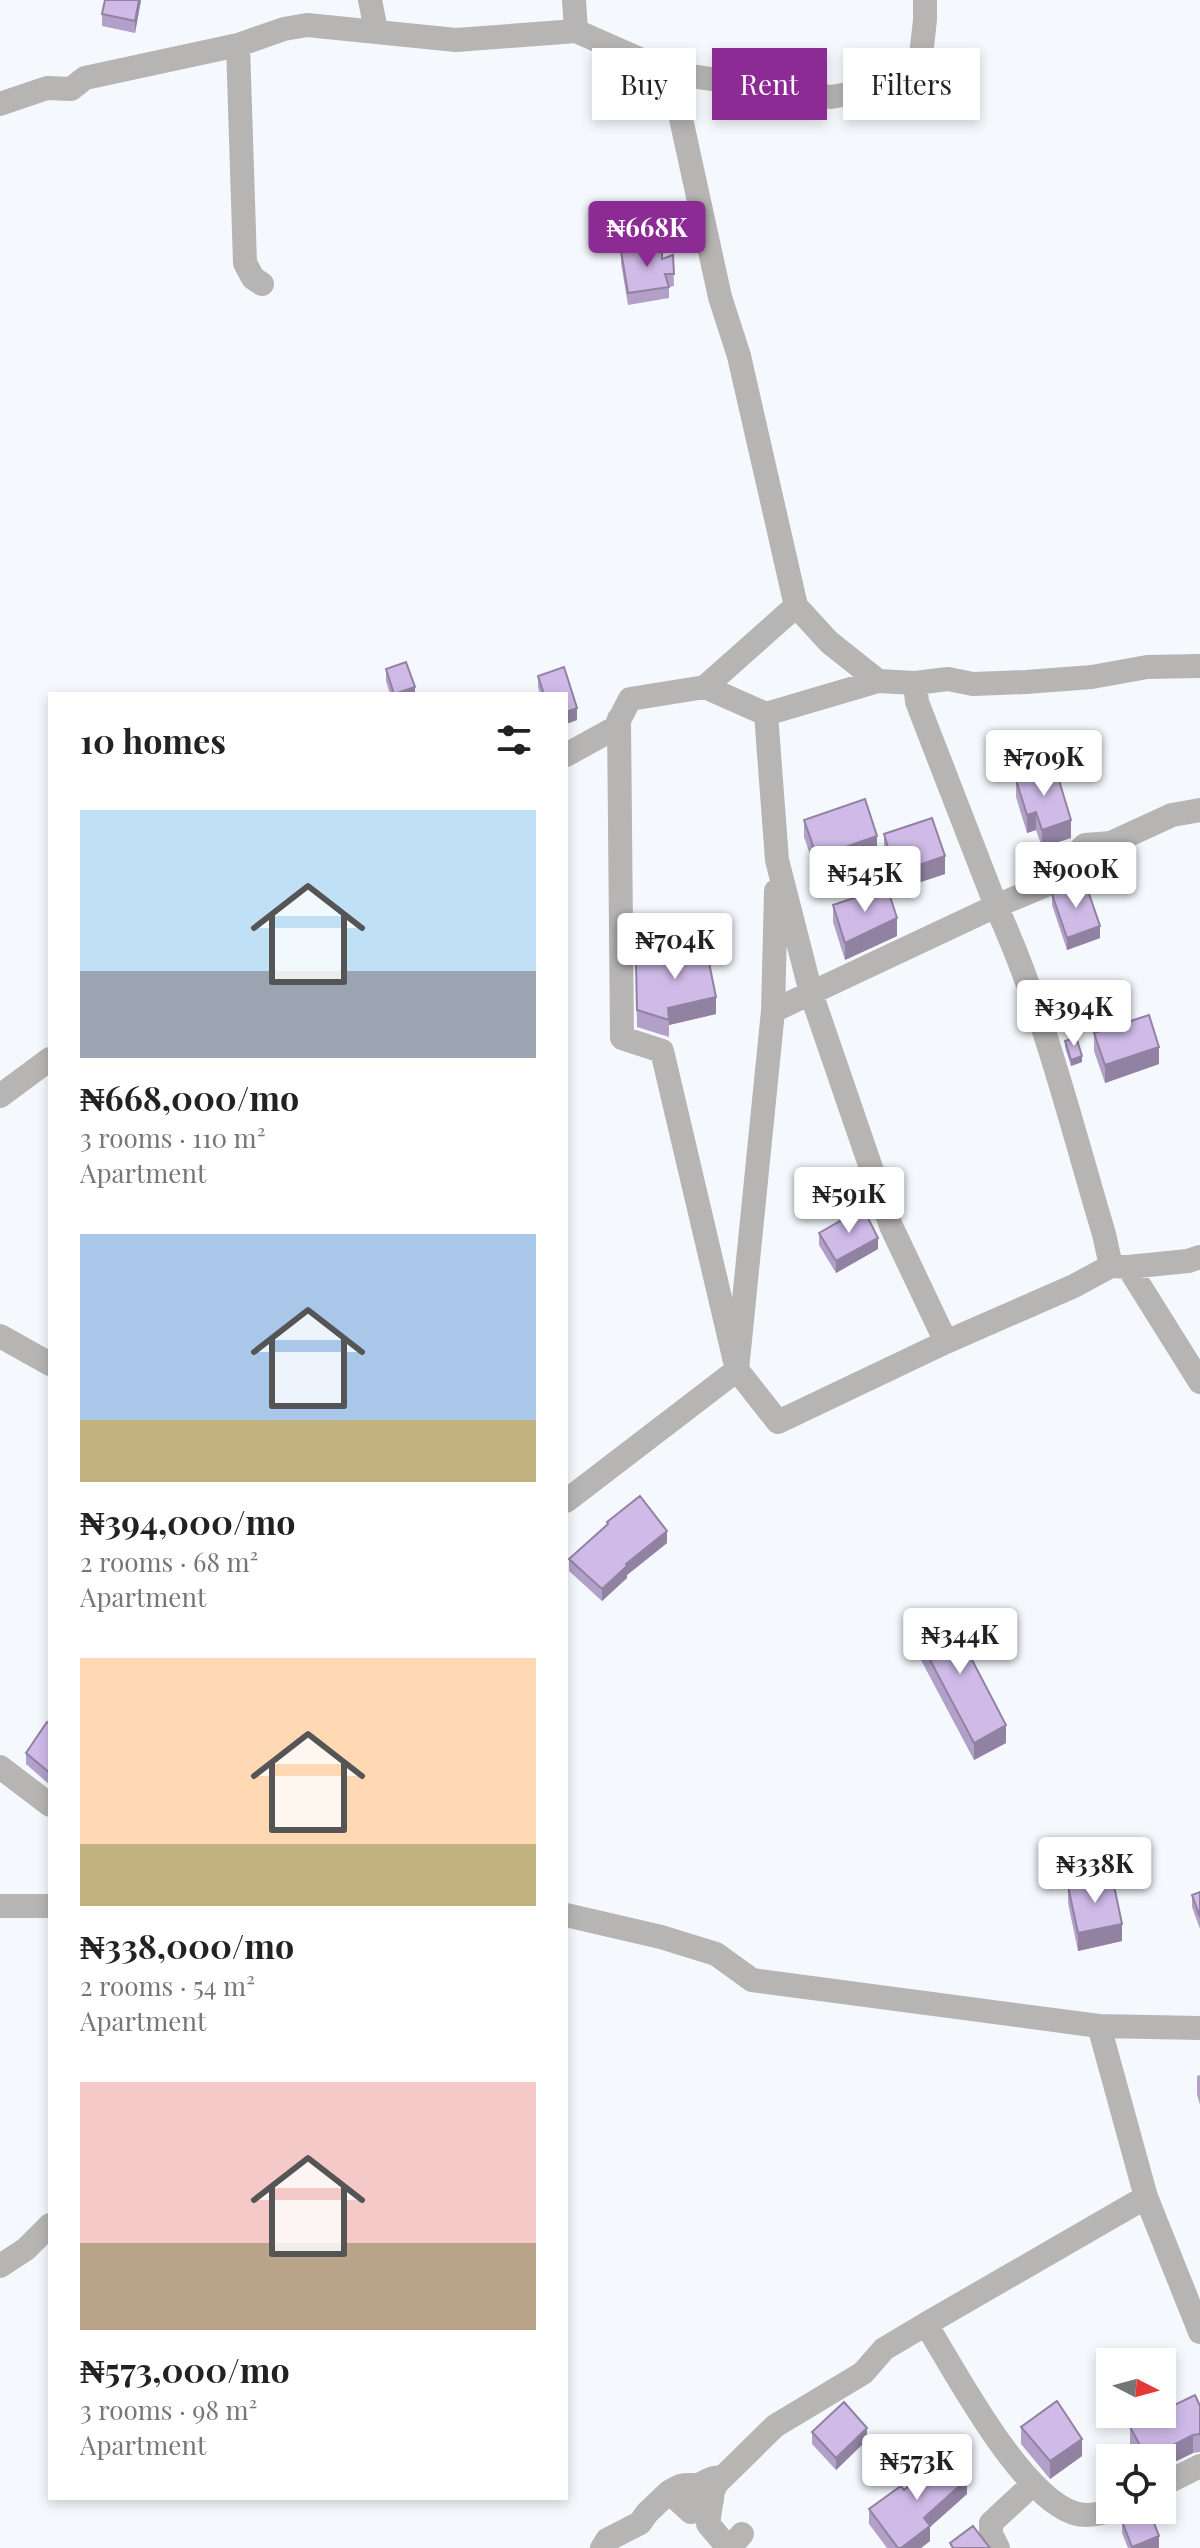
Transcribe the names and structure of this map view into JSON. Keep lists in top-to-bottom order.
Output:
{
  "north": "right",
  "page": {
    "chip": ["Buy", "Rent", "Filters"],
    "price": [
      "₦668K",
      "₦709K",
      "₦900K",
      "₦545K",
      "₦704K",
      "₦394K",
      "₦591K",
      "₦344K",
      "₦338K",
      "₦573K"
    ],
    "heading": "10 homes",
    "list": [
      {
        "name": "₦668,000/mo",
        "note": "3 rooms · 110 m² · Apartment"
      },
      {
        "name": "₦394,000/mo",
        "note": "2 rooms · 68 m² · Apartment"
      },
      {
        "name": "₦338,000/mo",
        "note": "2 rooms · 54 m² · Apartment"
      },
      {
        "name": "₦573,000/mo",
        "note": "3 rooms · 98 m² · Apartment"
      }
    ]
  }
}
